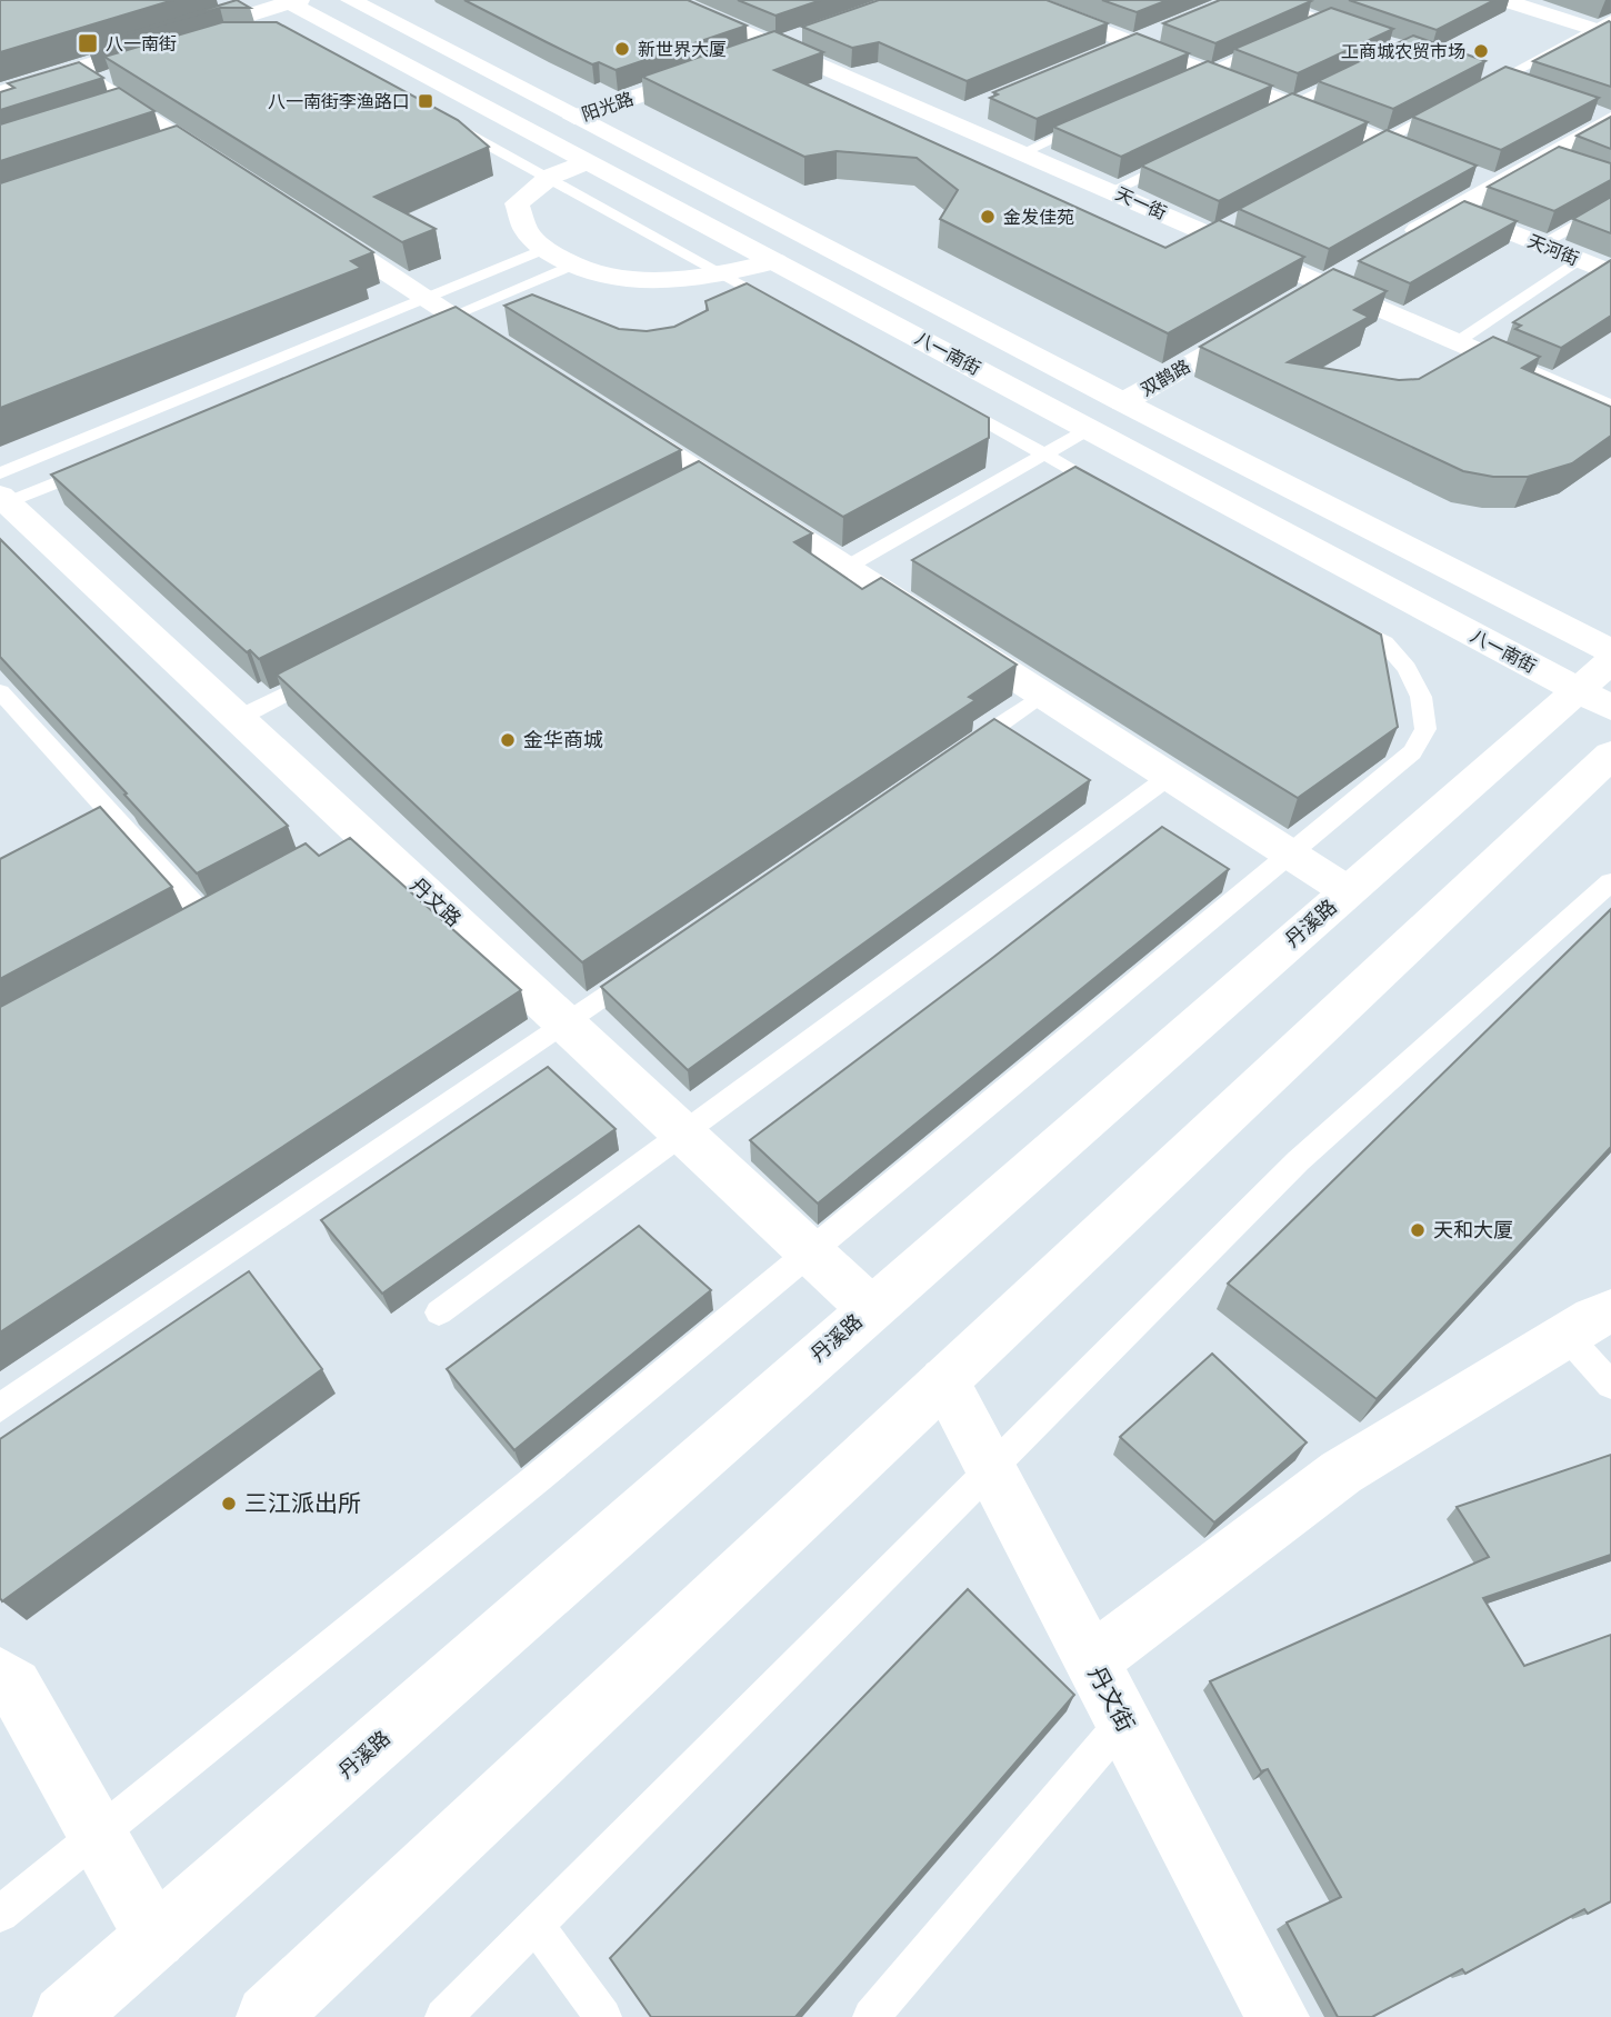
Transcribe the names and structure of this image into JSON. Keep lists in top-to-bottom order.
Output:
{
  "streets": {
    "street": [
      "阳光路",
      "天一街",
      "天河街",
      "八一南街",
      "双鹊路",
      "丹文路",
      "丹溪路",
      "丹文街"
    ]
  },
  "crossings": [
    ["阳光路", "八一南街"],
    ["八一南街", "双鹊路"],
    ["八一南街", "丹溪路"],
    ["丹文路", "丹溪路"]
  ],
  "places": {
    "transit": ["八一南街", "八一南街李渔路口"],
    "other": [
      "新世界大厦",
      "工商城农贸市场",
      "金发佳苑",
      "金华商城",
      "天和大厦",
      "三江派出所"
    ]
  }
}
